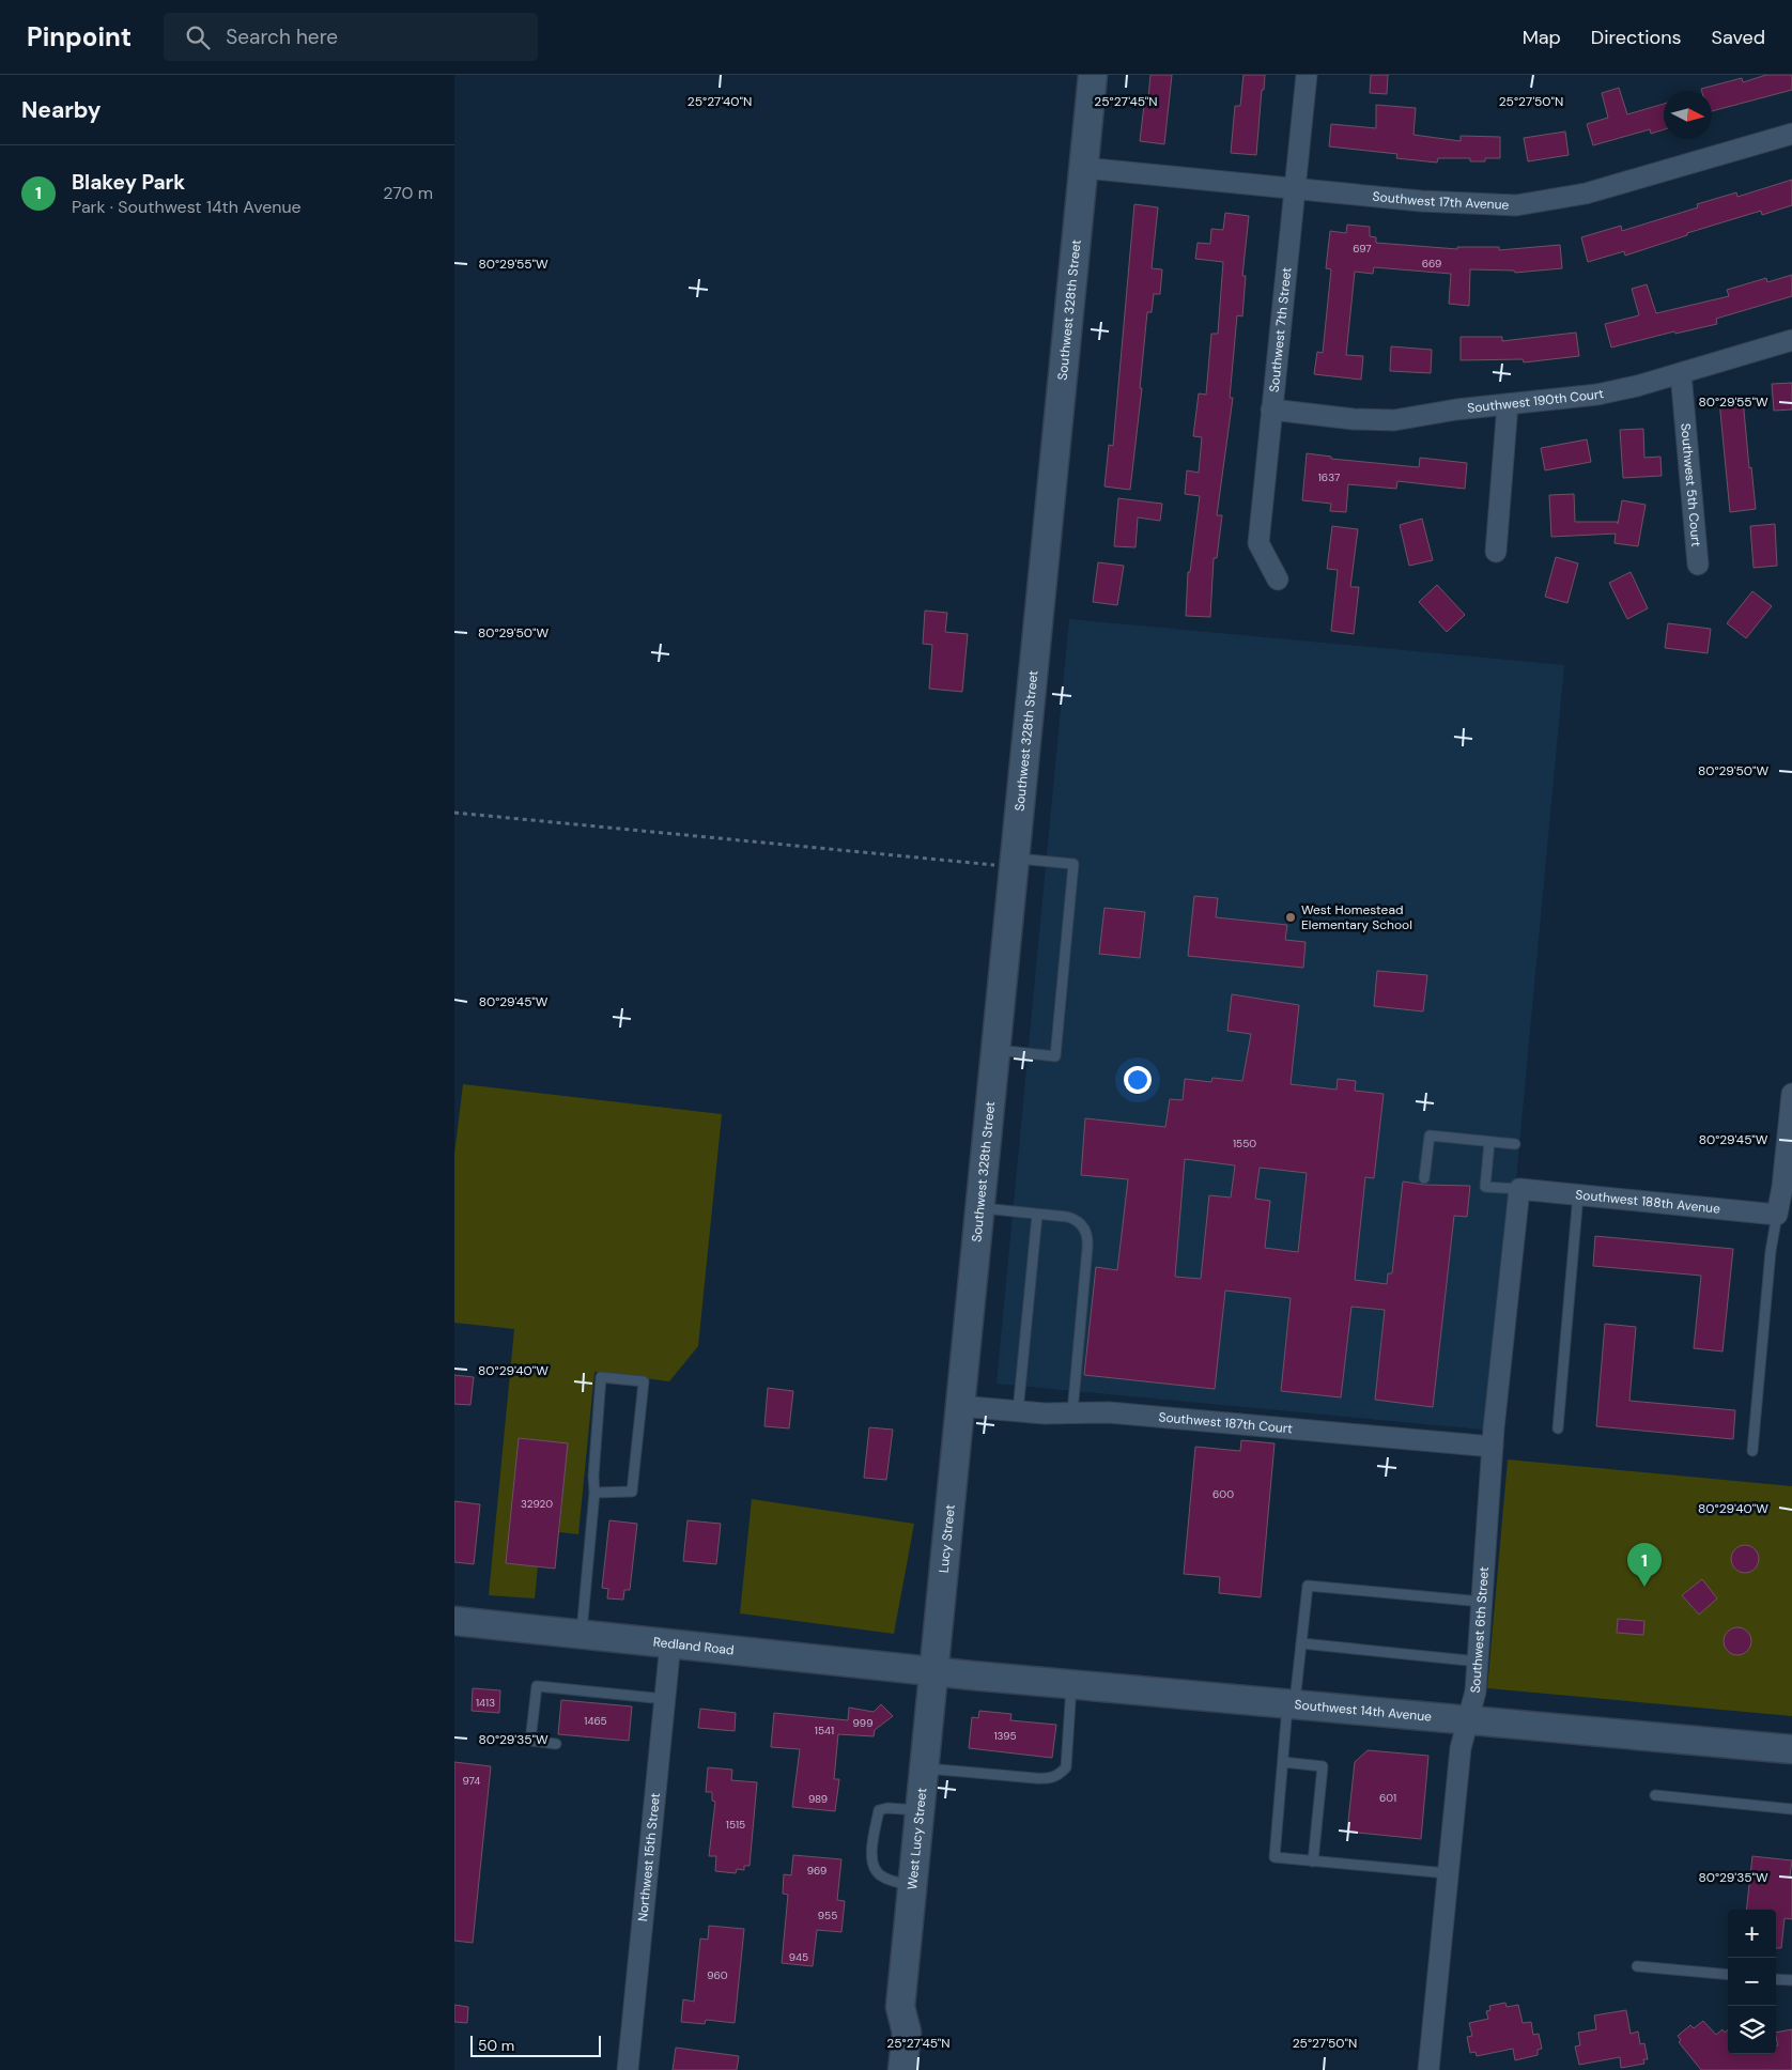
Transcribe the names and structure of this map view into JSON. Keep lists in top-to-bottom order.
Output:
{
  "streets": {
    "street": [
      "Southwest 17th Avenue",
      "Southwest 328th Street",
      "Southwest 7th Street",
      "Southwest 190th Court",
      "Southwest 5th Court",
      "Southwest 188th Avenue",
      "Southwest 187th Court",
      "Lucy Street",
      "Southwest 6th Street",
      "Redland Road",
      "Southwest 14th Avenue",
      "West Lucy Street",
      "Northwest 15th Street"
    ]
  },
  "crossings": [
    ["Southwest 17th Avenue", "Southwest 328th Street"],
    ["Southwest 17th Avenue", "Southwest 7th Street"],
    ["Southwest 328th Street", "Southwest 187th Court"],
    ["Southwest 328th Street", "Lucy Street"],
    ["Southwest 7th Street", "Southwest 190th Court"],
    ["Southwest 190th Court", "Southwest 5th Court"],
    ["Southwest 188th Avenue", "Southwest 6th Street"],
    ["Southwest 187th Court", "Lucy Street"],
    ["Southwest 187th Court", "Southwest 6th Street"],
    ["Lucy Street", "Redland Road"],
    ["Lucy Street", "Southwest 14th Avenue"],
    ["Lucy Street", "West Lucy Street"],
    ["Southwest 6th Street", "Southwest 14th Avenue"],
    ["Redland Road", "Southwest 14th Avenue"],
    ["Redland Road", "West Lucy Street"],
    ["Redland Road", "Northwest 15th Street"],
    ["Southwest 14th Avenue", "West Lucy Street"]
  ],
  "places": ["West Homestead Elementary School"],
  "house_numbers": [
    "697",
    "669",
    "1637",
    "1550",
    "600",
    "32920",
    "1413",
    "1465",
    "999",
    "1541",
    "1395",
    "974",
    "601",
    "989",
    "1515",
    "969",
    "955",
    "945",
    "960"
  ],
  "scale_bar": "50 m",
  "north": "right",
  "page": {
    "header": "Pinpoint",
    "search": "Search here",
    "nav": ["Map", "Directions", "Saved"],
    "heading": "Nearby",
    "list": [
      {
        "mark": "1",
        "name": "Blakey Park",
        "note": "Park · Southwest 14th Avenue",
        "value": "270 m"
      }
    ],
    "pins": "1",
    "map_buttons": ["+", "−"],
    "scale": "50 m"
  },
  "coordinates": [
    "25°27'40\"N",
    "25°27'45\"N",
    "25°27'50\"N",
    "80°29'55\"W",
    "80°29'50\"W",
    "80°29'45\"W",
    "80°29'40\"W",
    "80°29'35\"W"
  ]
}
